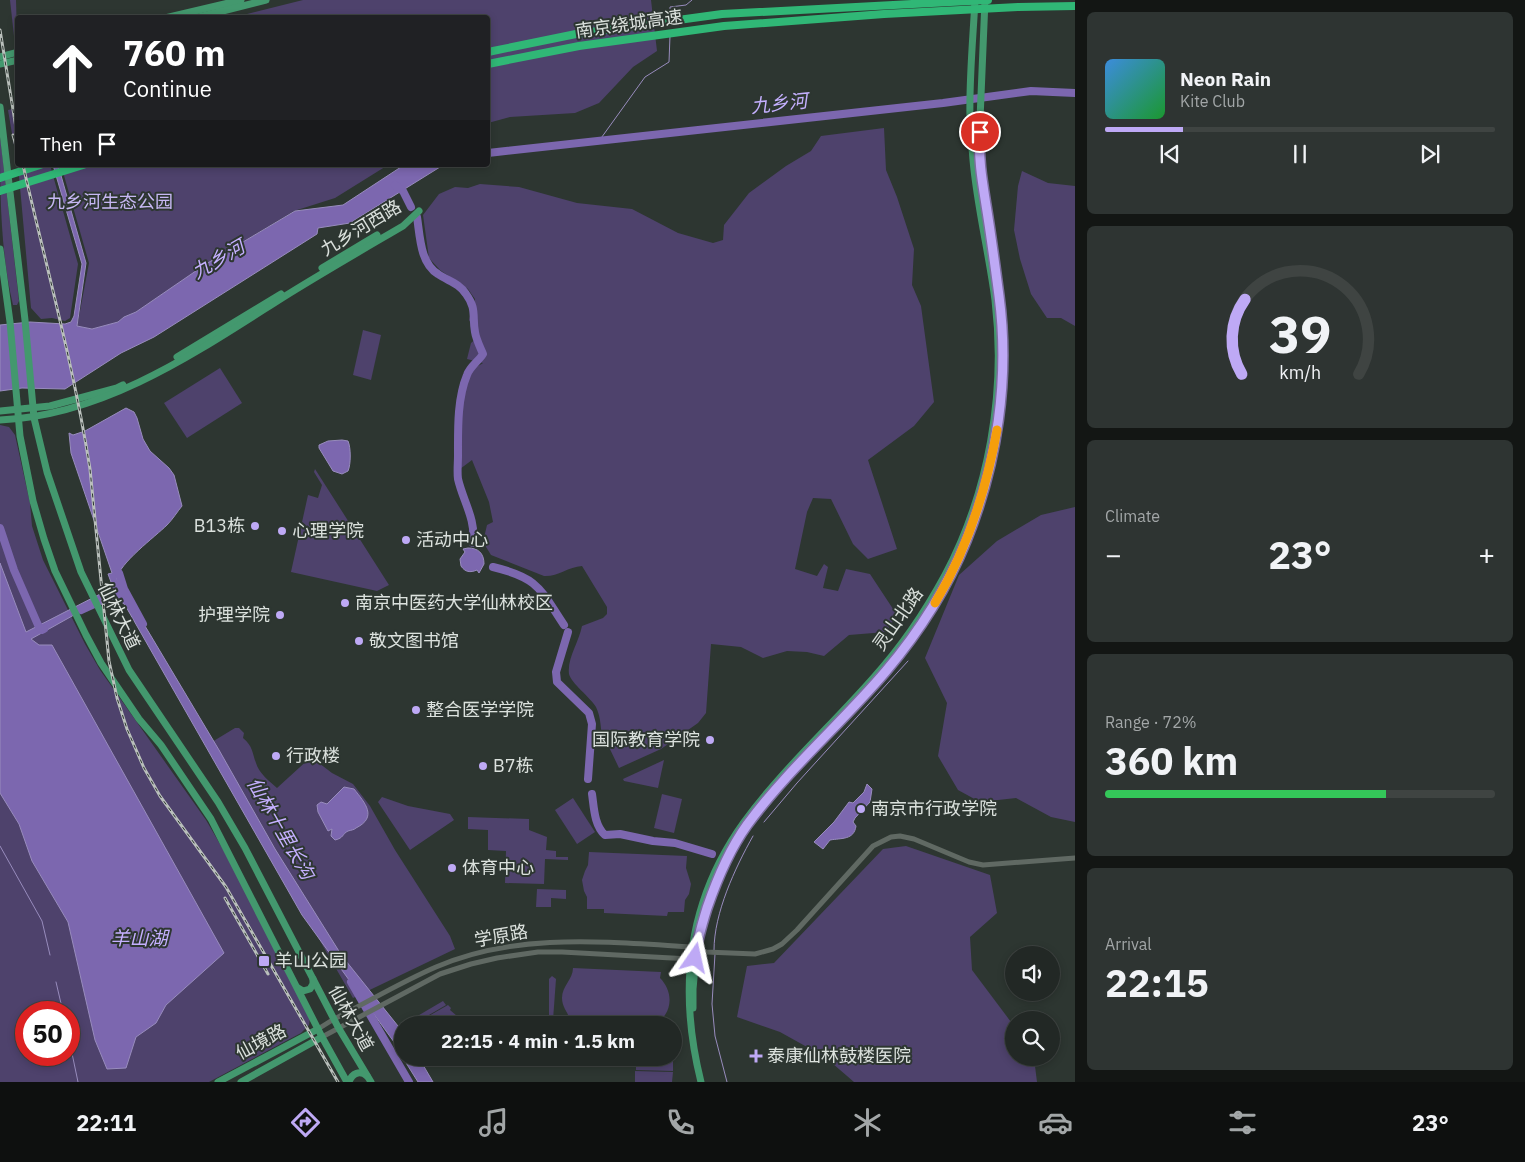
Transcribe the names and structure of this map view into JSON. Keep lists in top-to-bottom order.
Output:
{
  "streets": {
    "highway": ["南京绕城高速"],
    "main road": [
      "九乡河西路",
      "仙林大道",
      "灵山北路",
      "仙境路"
    ],
    "street": ["学原路"]
  },
  "crossings": [
    ["南京绕城高速", "灵山北路"],
    ["九乡河西路", "仙林大道"],
    ["仙林大道", "学原路"],
    ["仙林大道", "仙境路"],
    ["灵山北路", "学原路"],
    ["学原路", "仙境路"]
  ],
  "water": ["九乡河", "仙林十里长沟", "羊山湖"],
  "parks": ["九乡河生态公园"],
  "places": {
    "other": [
      "B13栋",
      "心理学院",
      "活动中心",
      "南京中医药大学仙林校区",
      "护理学院",
      "敬文图书馆",
      "整合医学学院",
      "国际教育学院",
      "行政楼",
      "B7栋",
      "南京市行政学院",
      "体育中心"
    ],
    "transit": ["羊山公园"],
    "health": ["泰康仙林鼓楼医院"]
  },
  "page": {
    "turn": ["760 m", "Continue"],
    "song": ["Neon Rain", "Kite Club"],
    "then": "Then",
    "tile": [
      "Climate",
      ["Range · 72%", "360 km"],
      ["Arrival", "22:15"]
    ],
    "heat": ["−", "23°", "+"],
    "limit": "50",
    "trip": "22:15 · 4 min · 1.5 km",
    "tabs": ["22:11", "23°"],
    "gauge": ["39", "km/h"]
  }
}
